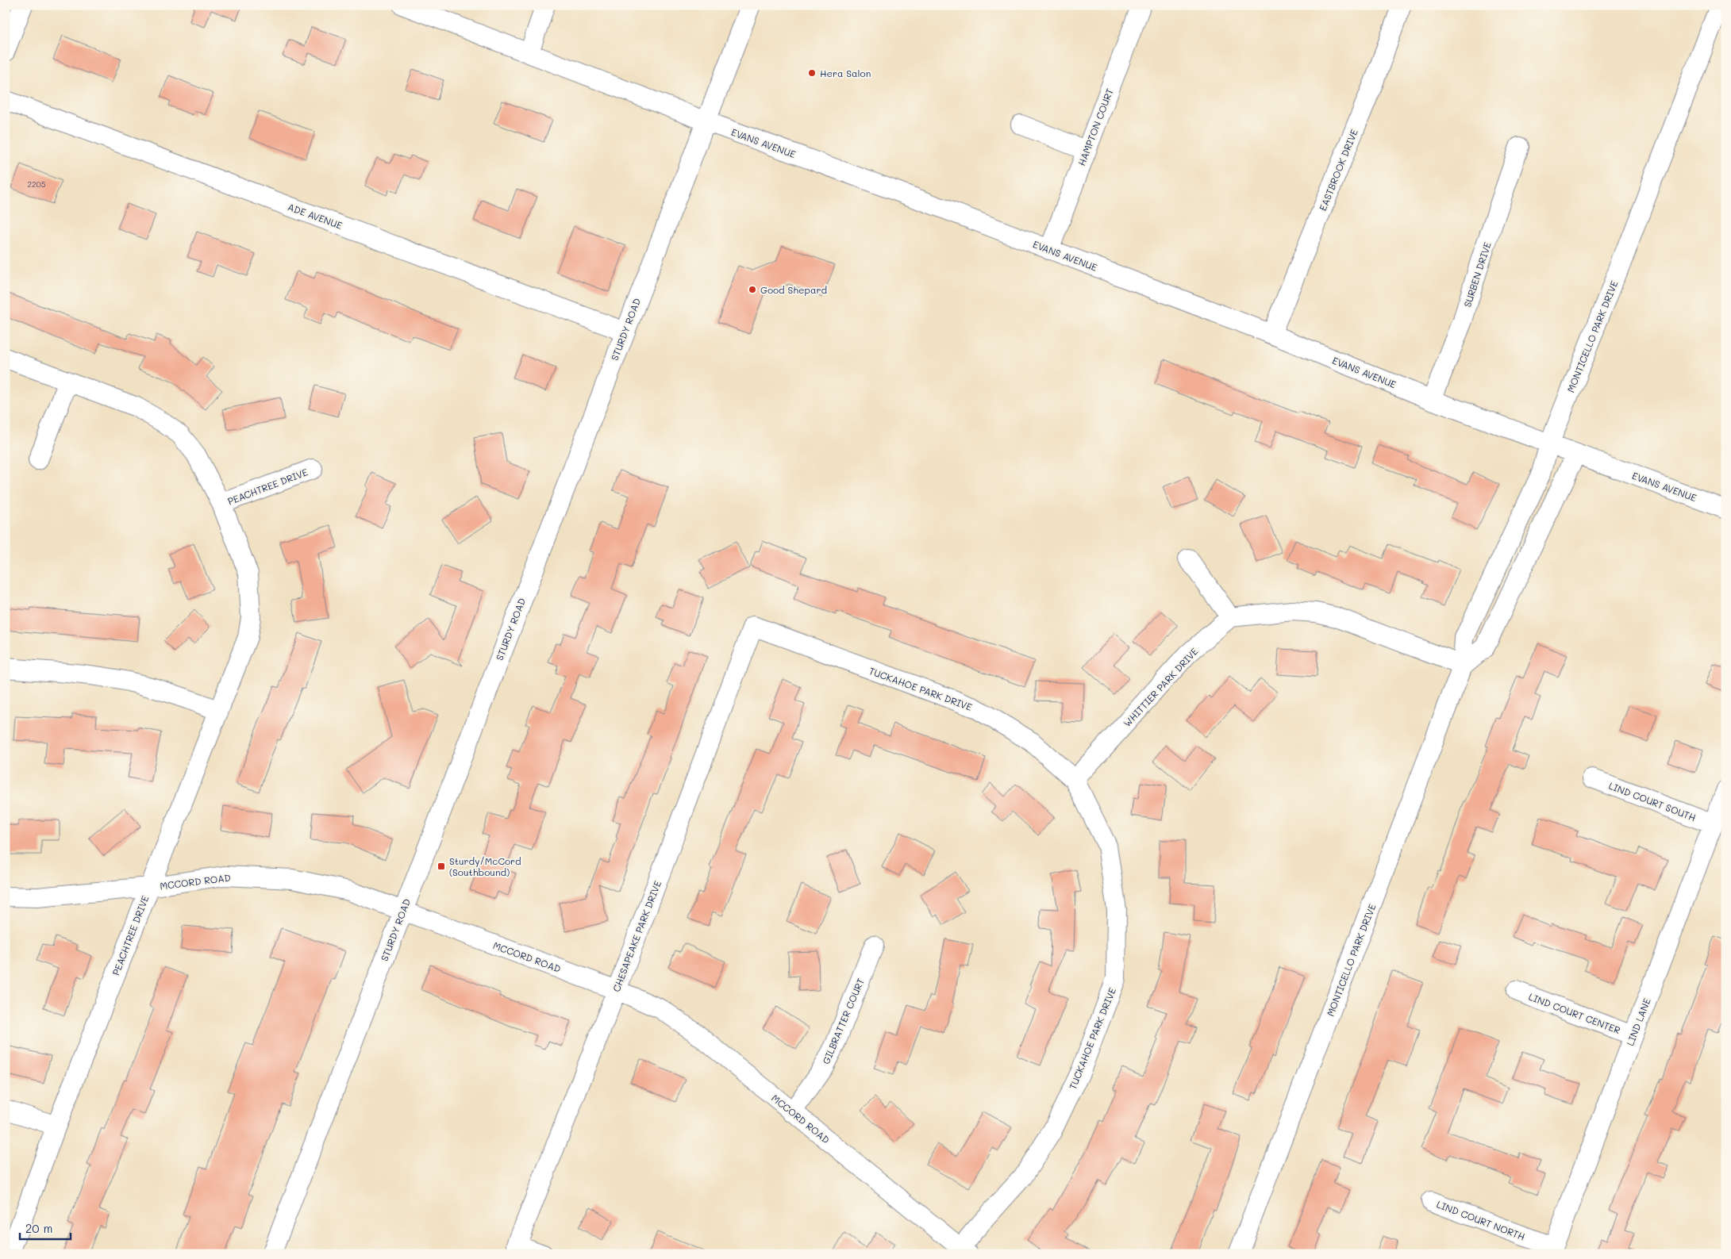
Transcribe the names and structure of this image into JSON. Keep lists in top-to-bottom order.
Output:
{
  "streets": {
    "street": [
      "HAMPTON COURT",
      "EVANS AVENUE",
      "EASTBROOK DRIVE",
      "ADE AVENUE",
      "SURBEN DRIVE",
      "STURDY ROAD",
      "MONTICELLO PARK DRIVE",
      "PEACHTREE DRIVE",
      "WHITTIER PARK DRIVE",
      "TUCKAHOE PARK DRIVE",
      "LIND COURT SOUTH",
      "MCCORD ROAD",
      "CHESAPEAKE PARK DRIVE",
      "LIND COURT CENTER",
      "GILBRATTER COURT",
      "LIND LANE",
      "LIND COURT NORTH"
    ]
  },
  "crossings": [
    ["HAMPTON COURT", "EVANS AVENUE"],
    ["EVANS AVENUE", "EASTBROOK DRIVE"],
    ["EVANS AVENUE", "SURBEN DRIVE"],
    ["EVANS AVENUE", "STURDY ROAD"],
    ["EVANS AVENUE", "MONTICELLO PARK DRIVE"],
    ["ADE AVENUE", "STURDY ROAD"],
    ["STURDY ROAD", "MCCORD ROAD"],
    ["PEACHTREE DRIVE", "MCCORD ROAD"],
    ["WHITTIER PARK DRIVE", "TUCKAHOE PARK DRIVE"],
    ["TUCKAHOE PARK DRIVE", "MCCORD ROAD"],
    ["TUCKAHOE PARK DRIVE", "CHESAPEAKE PARK DRIVE"],
    ["LIND COURT SOUTH", "LIND LANE"],
    ["MCCORD ROAD", "CHESAPEAKE PARK DRIVE"],
    ["MCCORD ROAD", "GILBRATTER COURT"],
    ["LIND COURT CENTER", "LIND LANE"],
    ["LIND LANE", "LIND COURT NORTH"]
  ],
  "places": {
    "other": ["Hera Salon", "Good Shepard"],
    "transit": ["Sturdy/McCord (Southbound)"]
  },
  "house_numbers": ["2205"],
  "scale_bar": "20 m"
}
